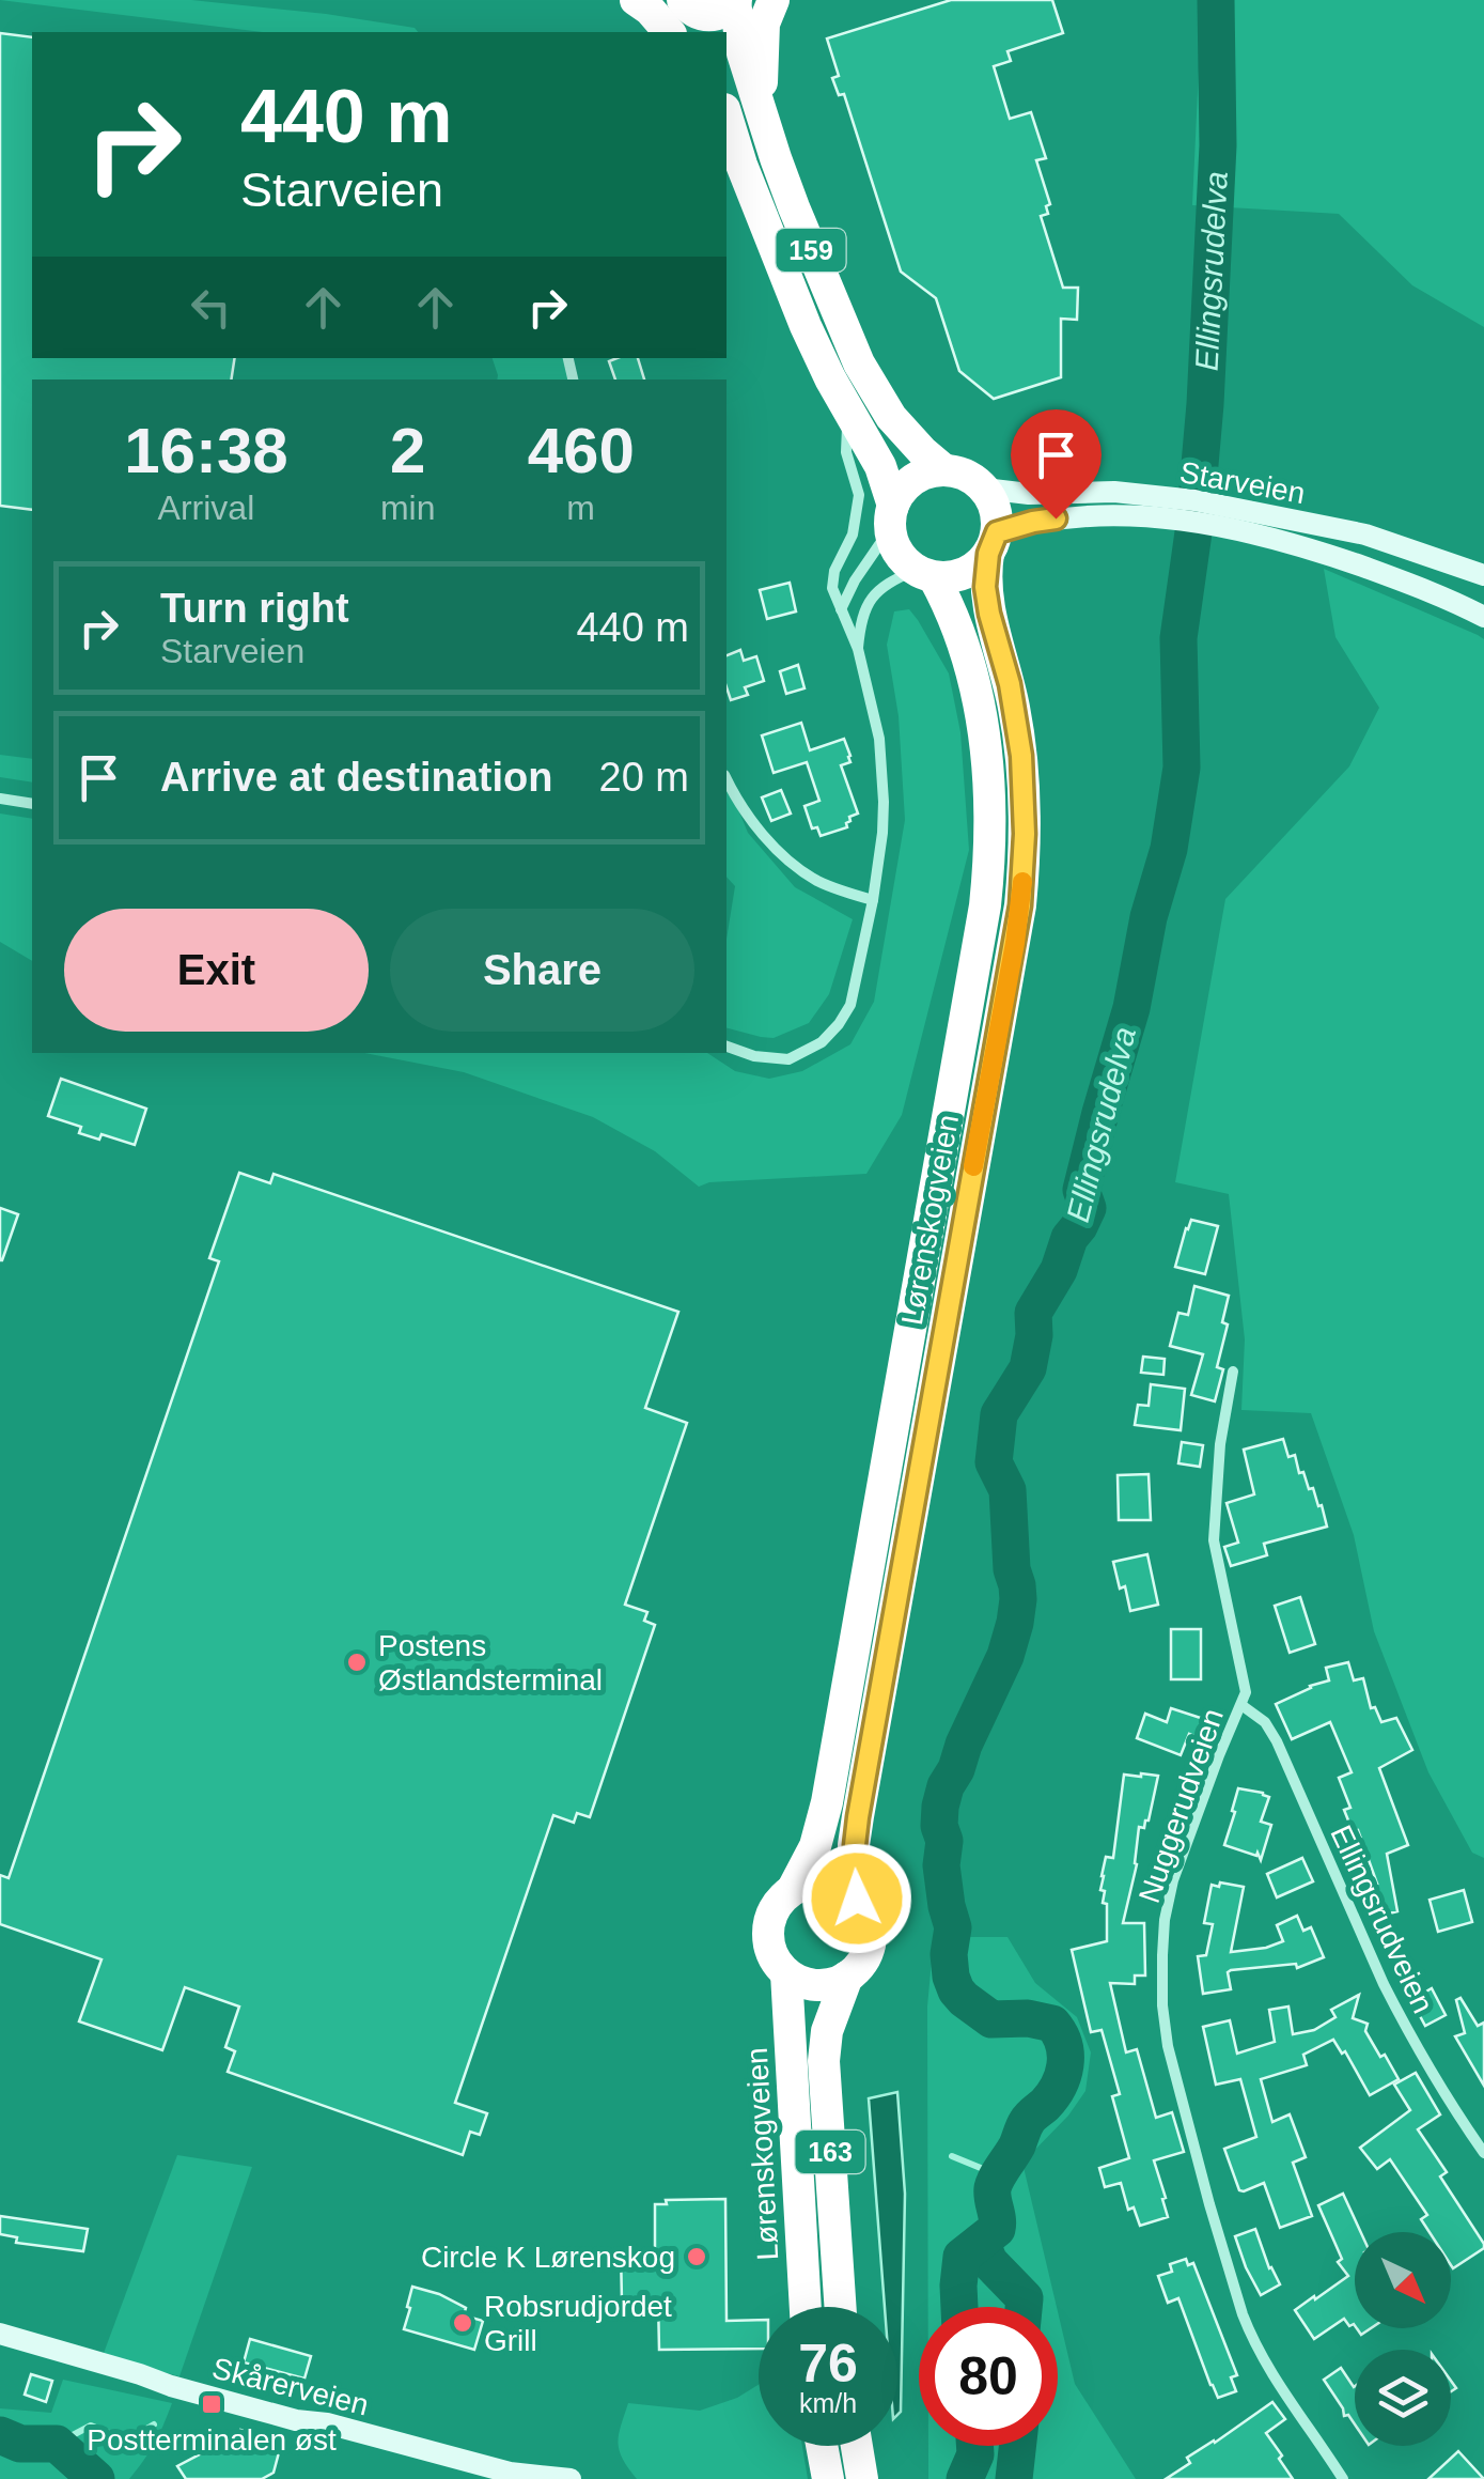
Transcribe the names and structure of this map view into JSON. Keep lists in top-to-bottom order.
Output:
{
  "streets": {
    "highway": ["159", "Lørenskogveien", "163"],
    "street": [
      "Starveien",
      "Nuggerudveien",
      "Ellingsrudveien",
      "Skårerveien"
    ]
  },
  "crossings": [
    ["159", "Starveien"],
    ["159", "Lørenskogveien"],
    ["Starveien", "Lørenskogveien"],
    ["Lørenskogveien", "163"],
    ["Nuggerudveien", "Ellingsrudveien"]
  ],
  "water": ["Ellingsrudelva"],
  "places": {
    "other": ["Postens Østlandsterminal", "Circle K Lørenskog", "Robsrudjordet Grill"],
    "transit": ["Postterminalen øst"]
  },
  "north": "bottom right",
  "page": {
    "turn": ["440 m", "Starveien"],
    "eta": [
      "16:38",
      "Arrival",
      "2",
      "min",
      "460",
      "m"
    ],
    "list": [
      {
        "name": "Turn right",
        "note": "Starveien",
        "value": "440 m"
      },
      {
        "name": "Arrive at destination",
        "value": "20 m"
      }
    ],
    "buttons": ["Exit", "Share"],
    "speed": "76 km/h",
    "limit": "80"
  }
}
